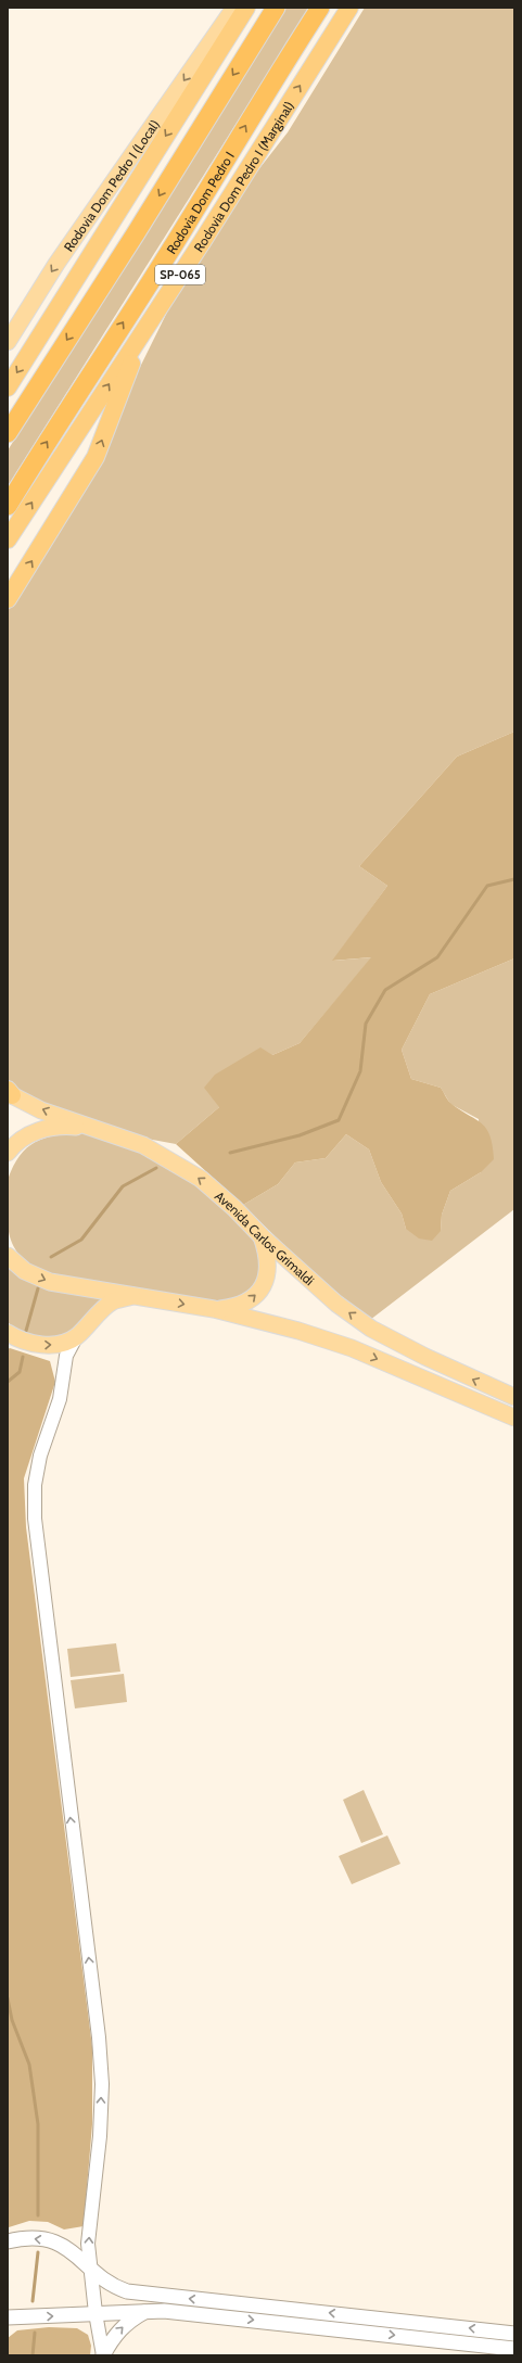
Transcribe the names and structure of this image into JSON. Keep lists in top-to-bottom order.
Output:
{
  "streets": {
    "highway": ["Rodovia Dom Pedro I (Marginal)", "Rodovia Dom Pedro I", "SP-065"],
    "main road": ["Rodovia Dom Pedro I (Local)", "Avenida Carlos Grimaldi"]
  },
  "one_way": ["Rodovia Dom Pedro I (Local)"]
}
